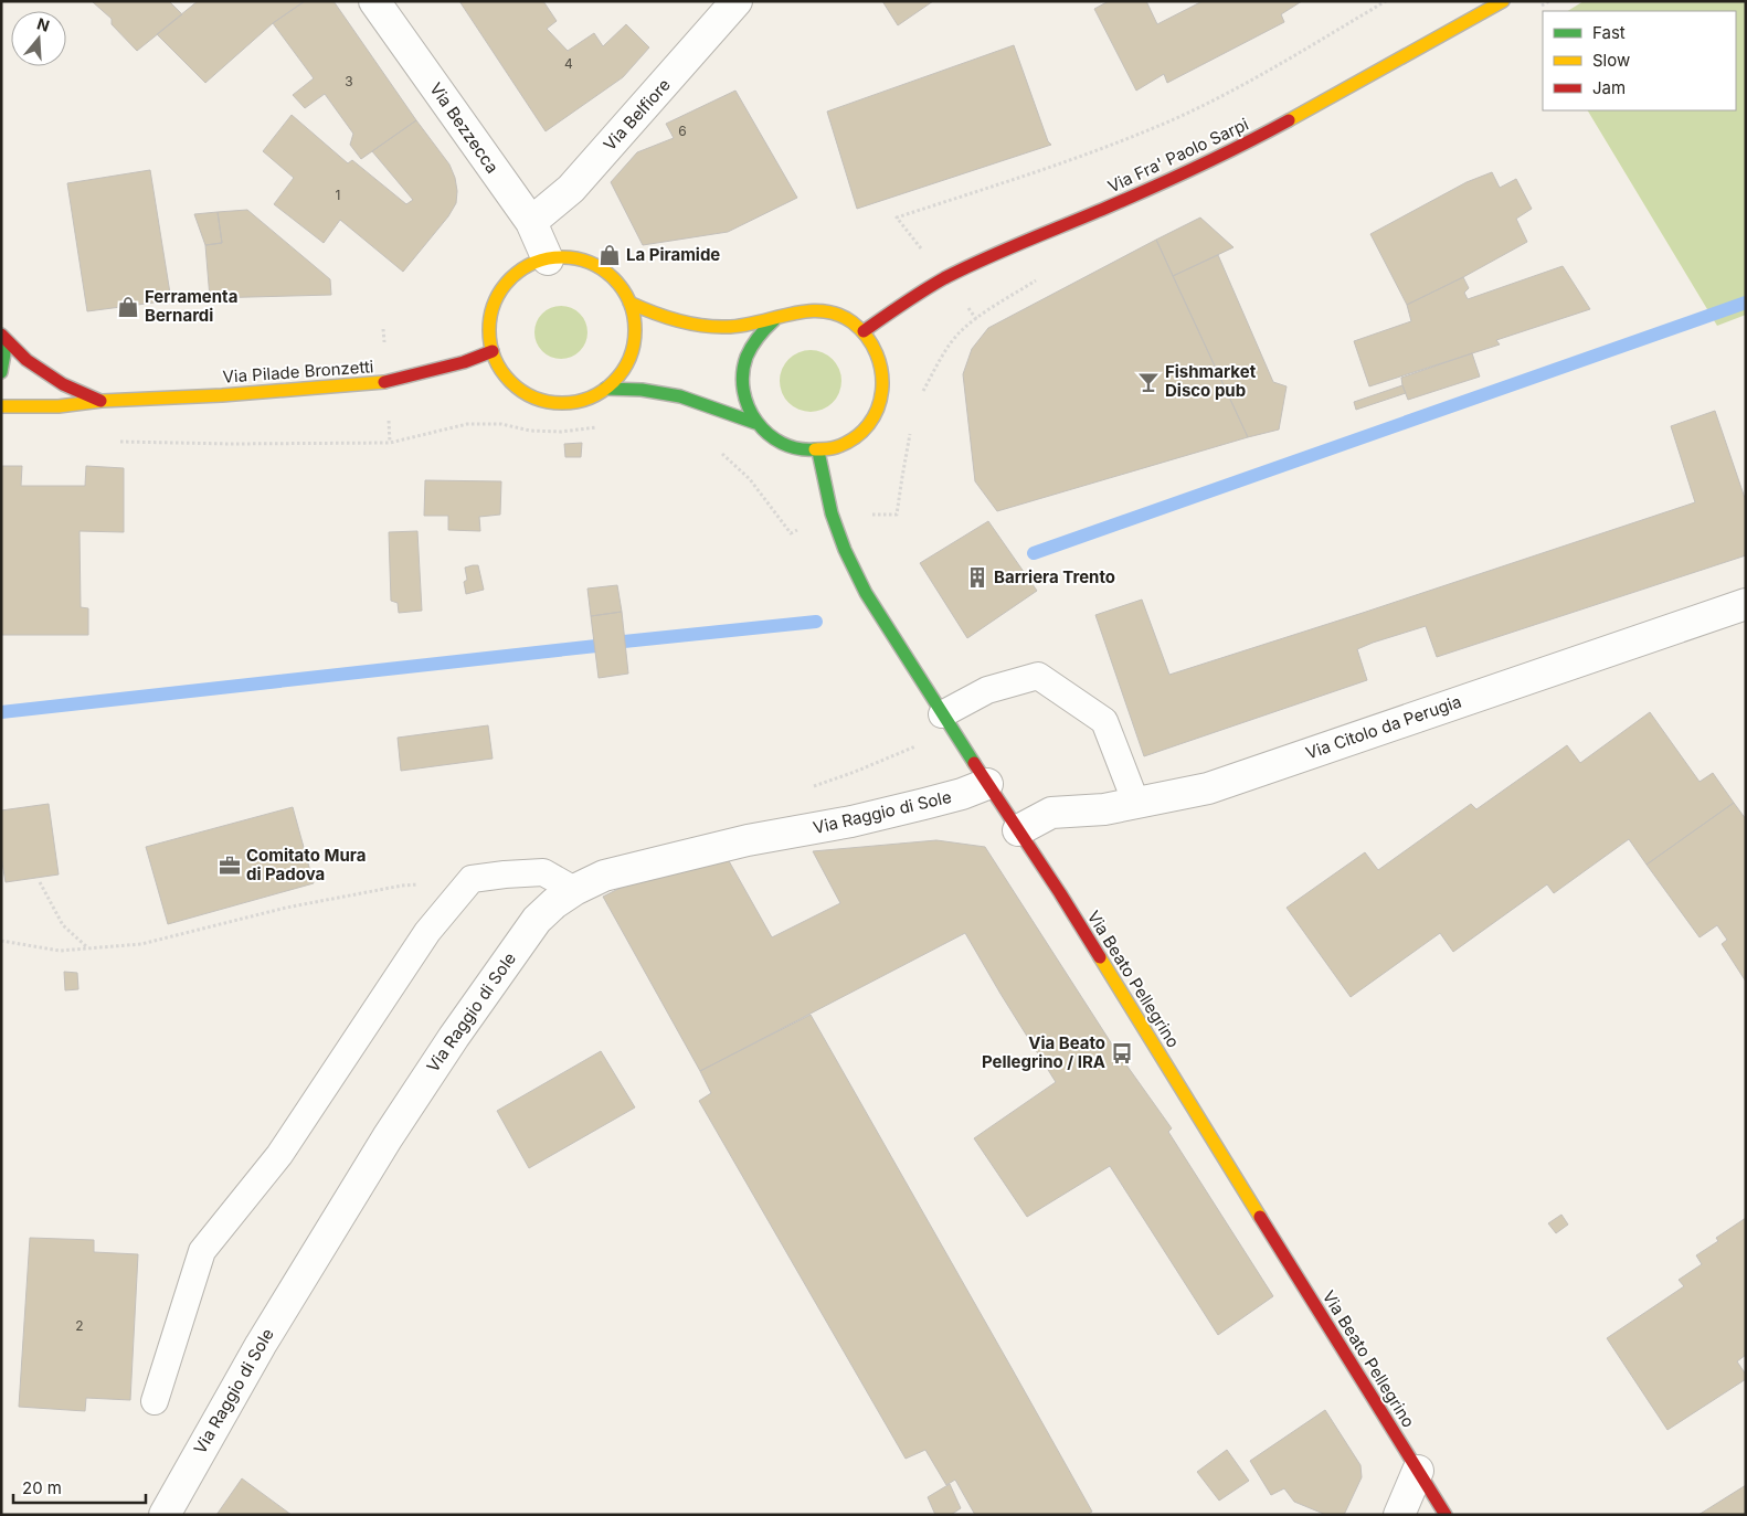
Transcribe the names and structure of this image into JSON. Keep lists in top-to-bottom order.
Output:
{
  "streets": {
    "main road": ["Via Fra' Paolo Sarpi", "Via Pilade Bronzetti", "Via Beato Pellegrino"],
    "street": [
      "Via Belfiore",
      "Via Bezzecca",
      "Via Citolo da Perugia",
      "Via Raggio di Sole"
    ]
  },
  "crossings": [
    ["Via Belfiore", "Via Bezzecca"],
    ["Via Bezzecca", "Via Pilade Bronzetti"],
    ["Via Fra' Paolo Sarpi", "Via Beato Pellegrino"],
    ["Via Citolo da Perugia", "Via Beato Pellegrino"],
    ["Via Raggio di Sole", "Via Beato Pellegrino"]
  ],
  "places": {
    "shop": ["La Piramide", "Ferramenta Bernardi"],
    "bar": ["Fishmarket Disco pub"],
    "building": ["Barriera Trento"],
    "office": ["Comitato Mura di Padova"],
    "bus stop": ["Via Beato Pellegrino / IRA"]
  },
  "house_numbers": [
    "4",
    "3",
    "6",
    "1",
    "2"
  ],
  "legend": ["Fast", "Slow", "Jam"],
  "scale_bar": "20 m",
  "north": "top"
}
